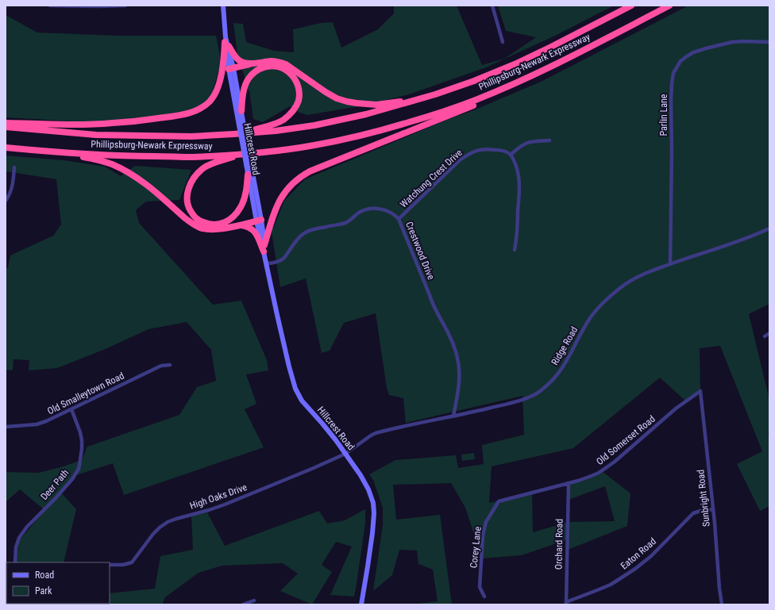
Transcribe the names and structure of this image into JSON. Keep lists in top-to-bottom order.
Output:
{
  "streets": {
    "highway": ["Phillipsburg-Newark Expressway"],
    "main road": ["Hillcrest Road"],
    "street": [
      "Parlin Lane",
      "Watchung Crest Drive",
      "Crestwood Drive",
      "Ridge Road",
      "Old Smalleytown Road",
      "Old Somerset Road",
      "Deer Path",
      "High Oaks Drive",
      "Sunbright Road",
      "Orchard Road",
      "Corey Lane",
      "Eaton Road"
    ]
  },
  "crossings": [
    ["Parlin Lane", "Ridge Road"],
    ["Hillcrest Road", "Crestwood Drive"],
    ["Hillcrest Road", "Ridge Road"],
    ["Hillcrest Road", "High Oaks Drive"],
    ["Watchung Crest Drive", "Crestwood Drive"],
    ["Crestwood Drive", "Ridge Road"],
    ["Ridge Road", "High Oaks Drive"],
    ["Old Smalleytown Road", "Deer Path"],
    ["Old Somerset Road", "Sunbright Road"],
    ["Old Somerset Road", "Orchard Road"],
    ["Old Somerset Road", "Corey Lane"],
    ["Sunbright Road", "Eaton Road"],
    ["Orchard Road", "Eaton Road"]
  ],
  "legend": ["Road", "Park"]
}
